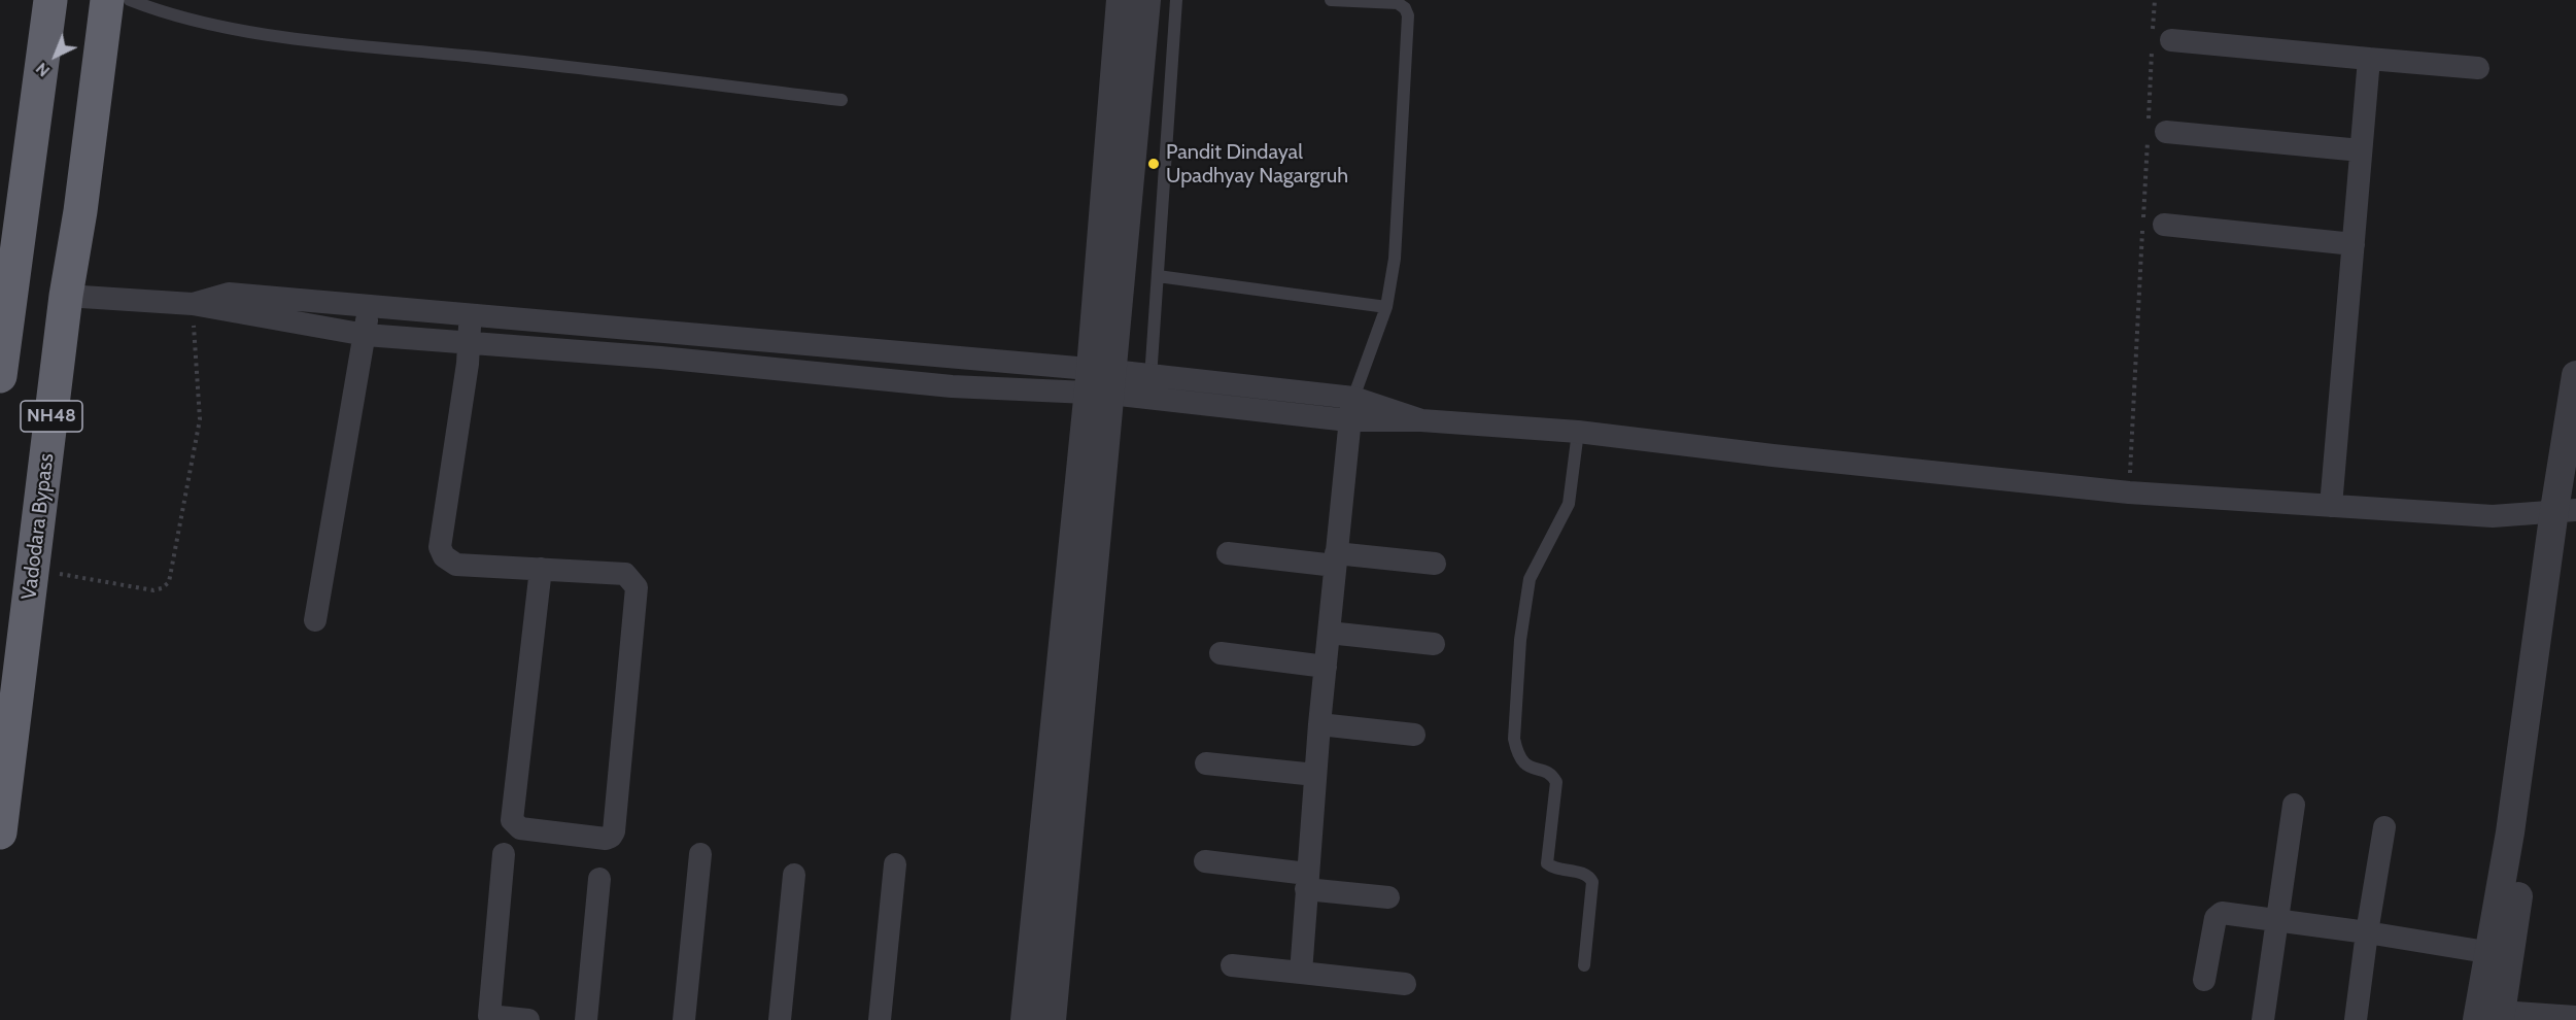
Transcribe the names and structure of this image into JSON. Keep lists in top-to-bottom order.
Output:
{
  "streets": {
    "highway": ["NH48", "Vadodara Bypass"]
  },
  "places": ["Pandit Dindayal Upadhyay Nagargruh"],
  "north": "bottom left"
}
